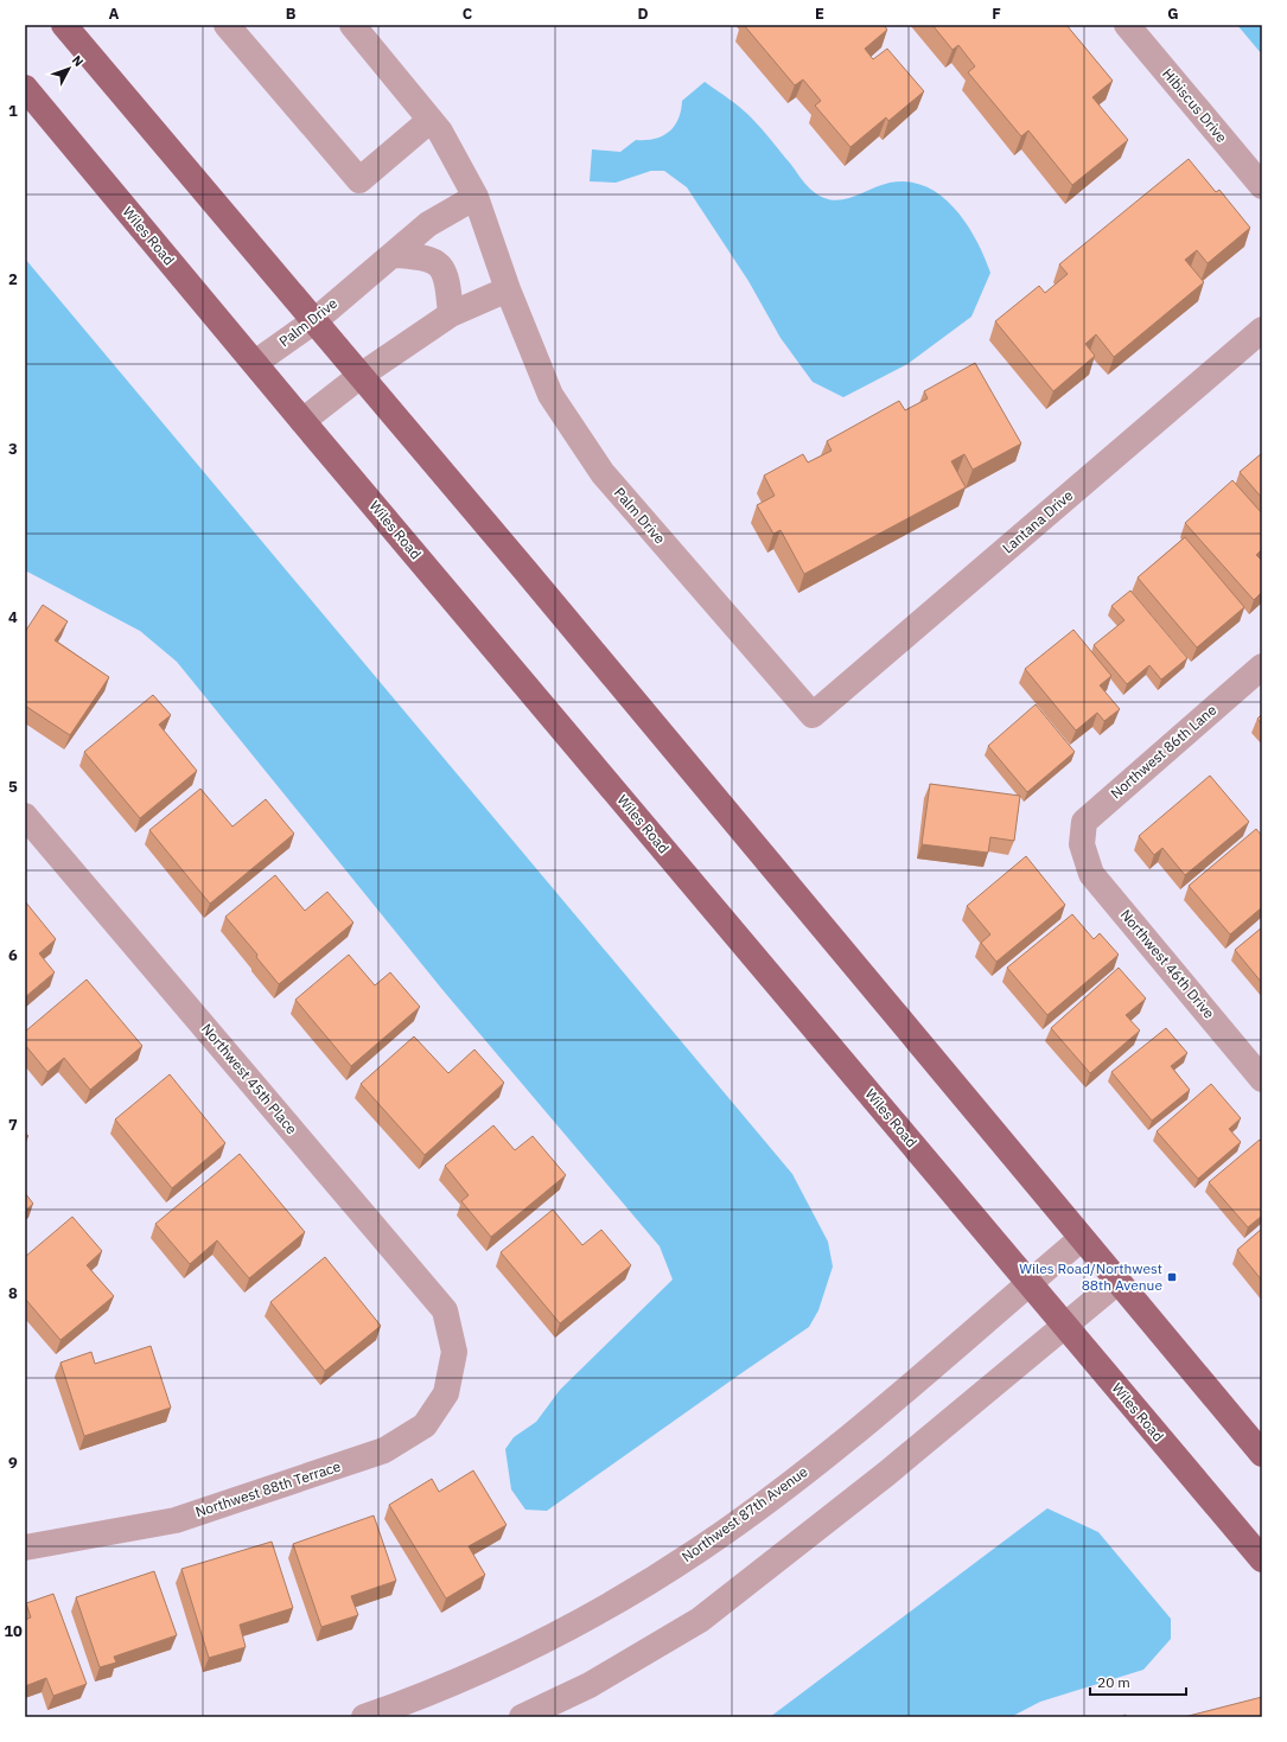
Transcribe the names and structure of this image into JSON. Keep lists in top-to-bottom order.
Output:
{
  "streets": {
    "main road": ["Wiles Road"],
    "street": [
      "Hibiscus Drive",
      "Palm Drive",
      "Lantana Drive",
      "Northwest 86th Lane",
      "Northwest 46th Drive",
      "Northwest 45th Place",
      "Northwest 88th Terrace",
      "Northwest 87th Avenue"
    ]
  },
  "crossings": [
    ["Wiles Road", "Palm Drive"],
    ["Wiles Road", "Northwest 87th Avenue"],
    ["Palm Drive", "Lantana Drive"],
    ["Northwest 86th Lane", "Northwest 46th Drive"],
    ["Northwest 45th Place", "Northwest 88th Terrace"]
  ],
  "places": {
    "transit": ["Wiles Road/Northwest 88th Avenue"]
  },
  "scale_bar": "20 m",
  "north": "top right",
  "grid": {
    "columns": [
      "A",
      "B",
      "C",
      "D",
      "E",
      "F",
      "G"
    ],
    "rows": [
      "1",
      "2",
      "3",
      "4",
      "5",
      "6",
      "7",
      "8",
      "9",
      "10"
    ]
  }
}
